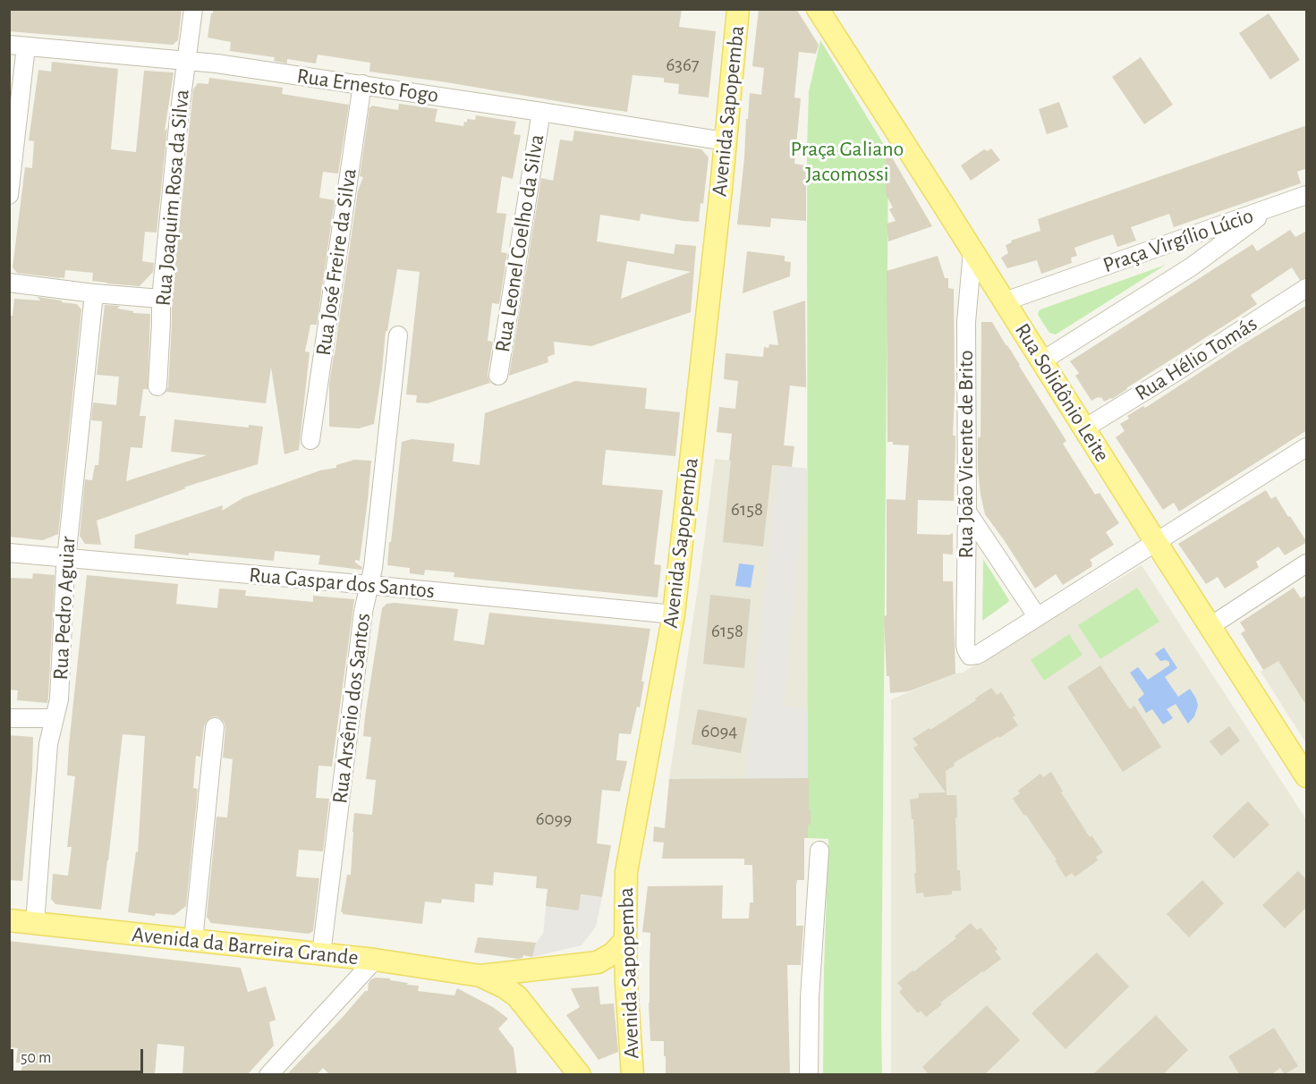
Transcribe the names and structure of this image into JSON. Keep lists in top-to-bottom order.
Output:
{
  "streets": {
    "main road": ["Avenida Sapopemba", "Rua Solidônio Leite", "Avenida da Barreira Grande"],
    "street": [
      "Rua Ernesto Fogo",
      "Rua Joaquim Rosa da Silva",
      "Praça Virgílio Lúcio",
      "Rua Leonel Coelho da Silva",
      "Rua José Freire da Silva",
      "Rua Hélio Tomás",
      "Rua João Vicente de Brito",
      "Rua Gaspar dos Santos",
      "Rua Pedro Aguiar",
      "Rua Arsênio dos Santos"
    ]
  },
  "crossings": [
    ["Rua Ernesto Fogo", "Avenida Sapopemba"],
    ["Rua Ernesto Fogo", "Rua Joaquim Rosa da Silva"],
    ["Rua Ernesto Fogo", "Rua Leonel Coelho da Silva"],
    ["Rua Ernesto Fogo", "Rua José Freire da Silva"],
    ["Avenida Sapopemba", "Rua Gaspar dos Santos"],
    ["Avenida Sapopemba", "Avenida da Barreira Grande"],
    ["Praça Virgílio Lúcio", "Rua Solidônio Leite"],
    ["Rua Hélio Tomás", "Rua Solidônio Leite"],
    ["Rua Solidônio Leite", "Rua João Vicente de Brito"],
    ["Rua Gaspar dos Santos", "Rua Pedro Aguiar"],
    ["Rua Gaspar dos Santos", "Rua Arsênio dos Santos"],
    ["Rua Pedro Aguiar", "Avenida da Barreira Grande"],
    ["Rua Arsênio dos Santos", "Avenida da Barreira Grande"]
  ],
  "parks": ["Praça Galiano Jacomossi"],
  "house_numbers": [
    "6367",
    "6158",
    "6158",
    "6094",
    "6099"
  ],
  "scale_bar": "50 m"
}
